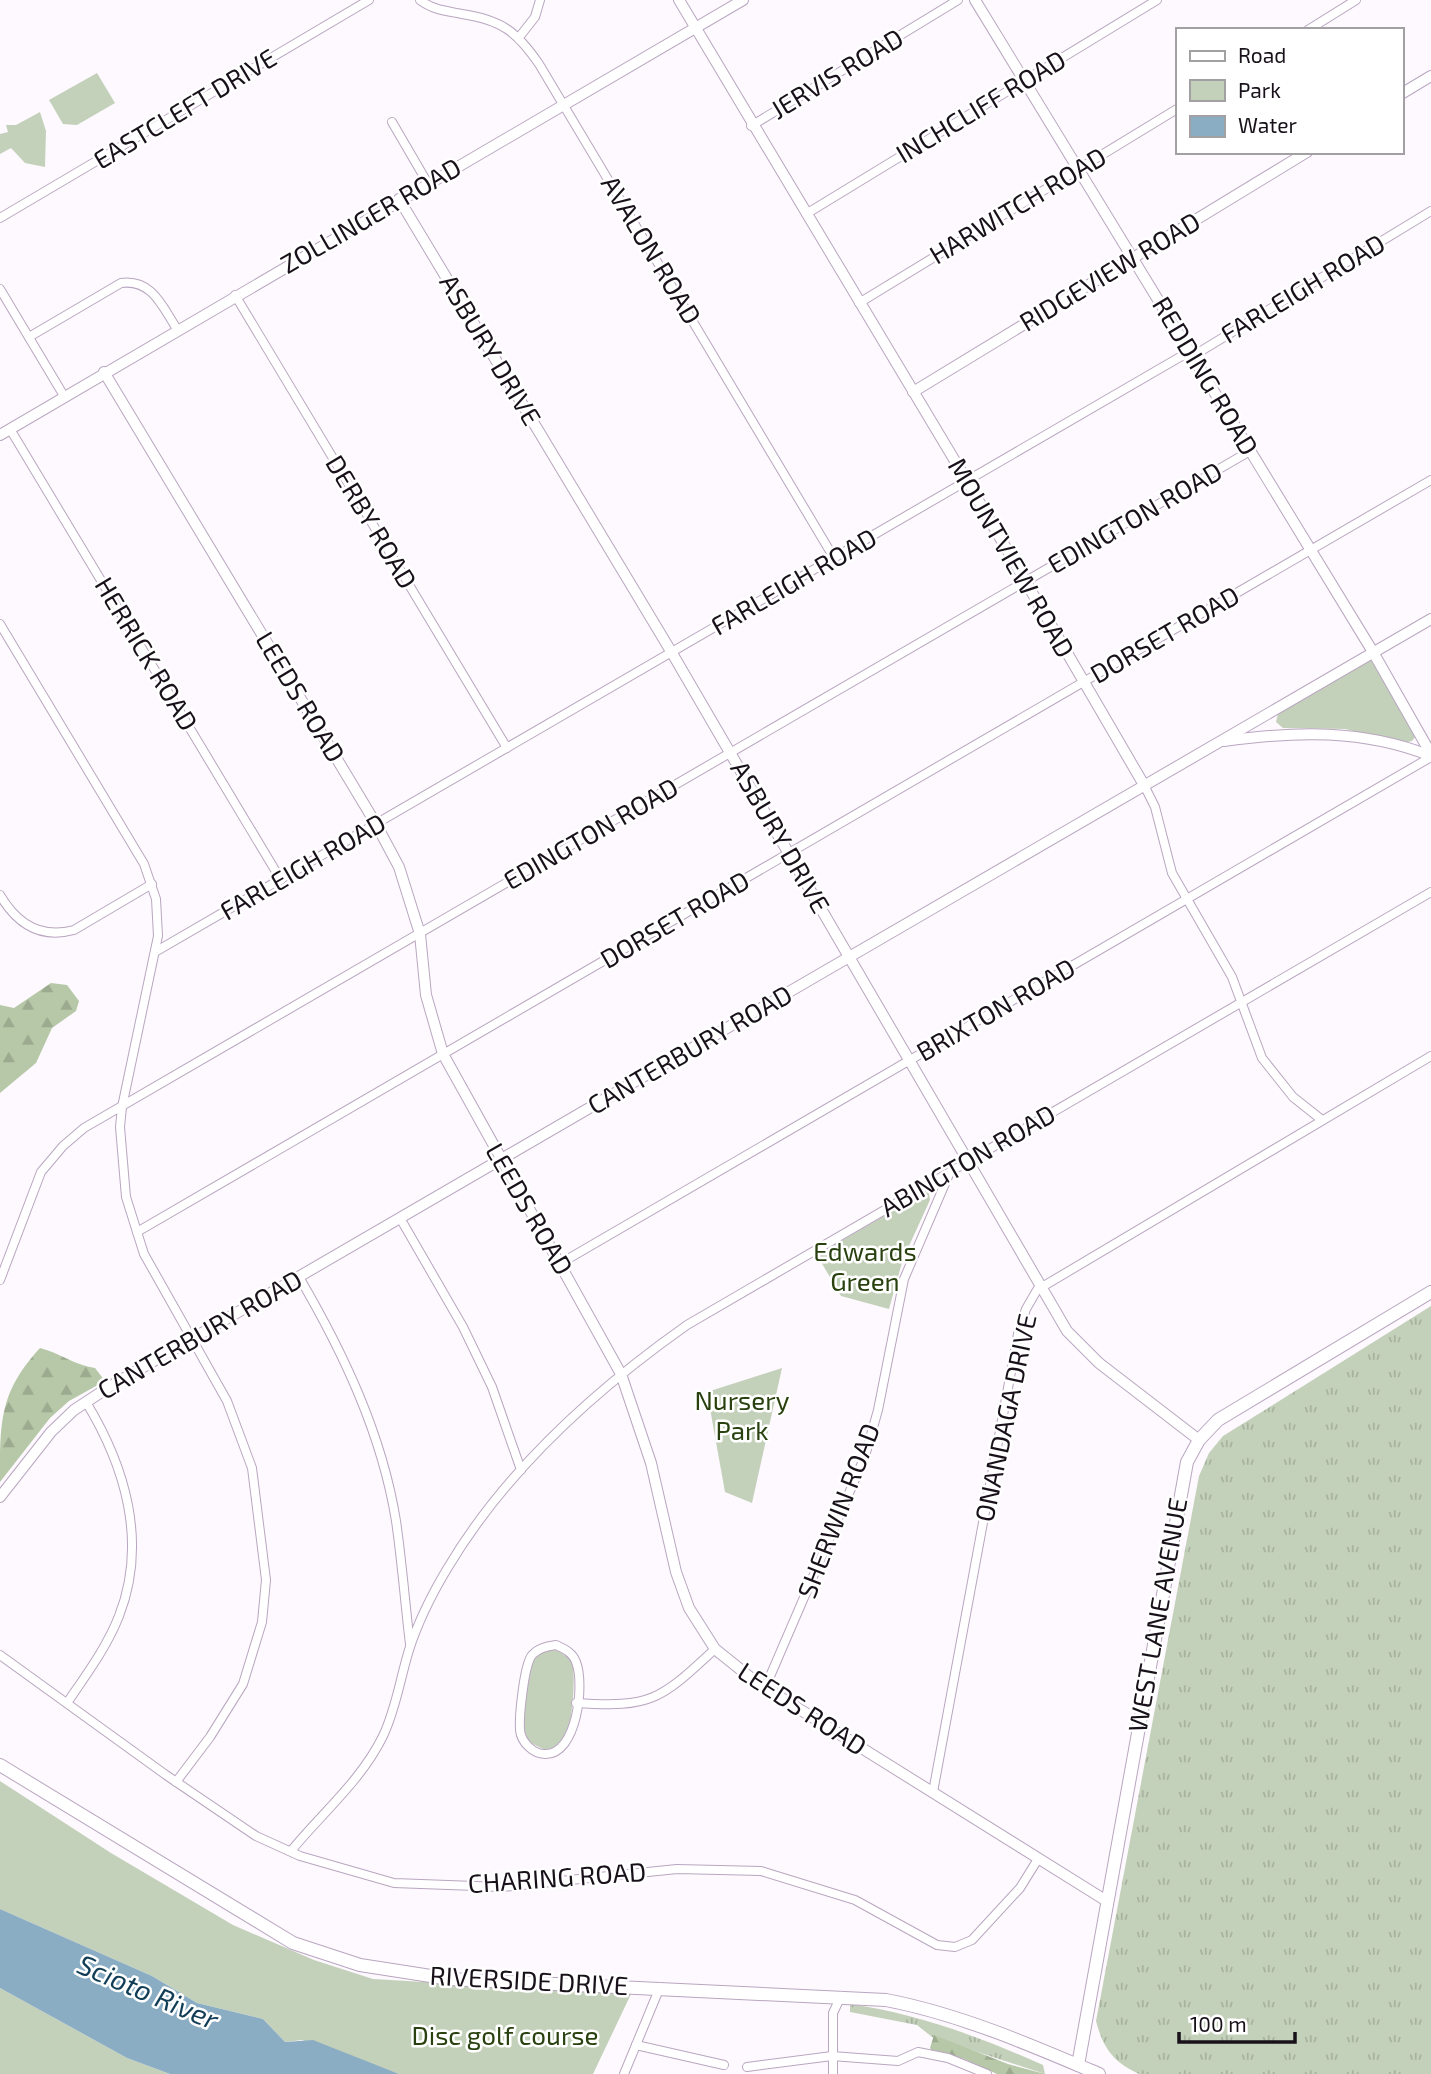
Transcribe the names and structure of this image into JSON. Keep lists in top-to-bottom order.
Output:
{
  "streets": {
    "main road": ["WEST LANE AVENUE", "RIVERSIDE DRIVE"],
    "street": [
      "JERVIS ROAD",
      "INCHCLIFF ROAD",
      "EASTCLEFT DRIVE",
      "HARWITCH ROAD",
      "ZOLLINGER ROAD",
      "AVALON ROAD",
      "RIDGEVIEW ROAD",
      "FARLEIGH ROAD",
      "ASBURY DRIVE",
      "REDDING ROAD",
      "EDINGTON ROAD",
      "DERBY ROAD",
      "MOUNTVIEW ROAD",
      "DORSET ROAD",
      "HERRICK ROAD",
      "LEEDS ROAD",
      "BRIXTON ROAD",
      "CANTERBURY ROAD",
      "ABINGTON ROAD",
      "ONANDAGA DRIVE",
      "SHERWIN ROAD",
      "CHARING ROAD"
    ]
  },
  "crossings": [
    ["JERVIS ROAD", "MOUNTVIEW ROAD"],
    ["INCHCLIFF ROAD", "REDDING ROAD"],
    ["INCHCLIFF ROAD", "MOUNTVIEW ROAD"],
    ["HARWITCH ROAD", "REDDING ROAD"],
    ["HARWITCH ROAD", "MOUNTVIEW ROAD"],
    ["ZOLLINGER ROAD", "AVALON ROAD"],
    ["ZOLLINGER ROAD", "ASBURY DRIVE"],
    ["ZOLLINGER ROAD", "DERBY ROAD"],
    ["ZOLLINGER ROAD", "MOUNTVIEW ROAD"],
    ["ZOLLINGER ROAD", "HERRICK ROAD"],
    ["ZOLLINGER ROAD", "LEEDS ROAD"],
    ["AVALON ROAD", "FARLEIGH ROAD"],
    ["RIDGEVIEW ROAD", "REDDING ROAD"],
    ["RIDGEVIEW ROAD", "MOUNTVIEW ROAD"],
    ["FARLEIGH ROAD", "ASBURY DRIVE"],
    ["FARLEIGH ROAD", "REDDING ROAD"],
    ["FARLEIGH ROAD", "DERBY ROAD"],
    ["FARLEIGH ROAD", "MOUNTVIEW ROAD"],
    ["FARLEIGH ROAD", "HERRICK ROAD"],
    ["FARLEIGH ROAD", "LEEDS ROAD"],
    ["ASBURY DRIVE", "EDINGTON ROAD"],
    ["ASBURY DRIVE", "DORSET ROAD"],
    ["ASBURY DRIVE", "BRIXTON ROAD"],
    ["ASBURY DRIVE", "CANTERBURY ROAD"],
    ["ASBURY DRIVE", "ABINGTON ROAD"],
    ["ASBURY DRIVE", "ONANDAGA DRIVE"],
    ["ASBURY DRIVE", "WEST LANE AVENUE"],
    ["REDDING ROAD", "EDINGTON ROAD"],
    ["REDDING ROAD", "DORSET ROAD"],
    ["REDDING ROAD", "BRIXTON ROAD"],
    ["REDDING ROAD", "CANTERBURY ROAD"],
    ["EDINGTON ROAD", "MOUNTVIEW ROAD"],
    ["EDINGTON ROAD", "LEEDS ROAD"],
    ["MOUNTVIEW ROAD", "DORSET ROAD"],
    ["MOUNTVIEW ROAD", "BRIXTON ROAD"],
    ["MOUNTVIEW ROAD", "CANTERBURY ROAD"],
    ["MOUNTVIEW ROAD", "ABINGTON ROAD"],
    ["MOUNTVIEW ROAD", "ONANDAGA DRIVE"],
    ["DORSET ROAD", "LEEDS ROAD"],
    ["LEEDS ROAD", "BRIXTON ROAD"],
    ["LEEDS ROAD", "CANTERBURY ROAD"],
    ["LEEDS ROAD", "ABINGTON ROAD"],
    ["LEEDS ROAD", "ONANDAGA DRIVE"],
    ["LEEDS ROAD", "SHERWIN ROAD"],
    ["LEEDS ROAD", "WEST LANE AVENUE"],
    ["LEEDS ROAD", "CHARING ROAD"],
    ["BRIXTON ROAD", "CANTERBURY ROAD"],
    ["ABINGTON ROAD", "SHERWIN ROAD"],
    ["ABINGTON ROAD", "CHARING ROAD"],
    ["WEST LANE AVENUE", "RIVERSIDE DRIVE"]
  ],
  "water": ["Scioto River"],
  "parks": ["Edwards Green", "Nursery Park", "Disc golf course"],
  "legend": ["Road", "Park", "Water"],
  "scale_bar": "100 m"
}
